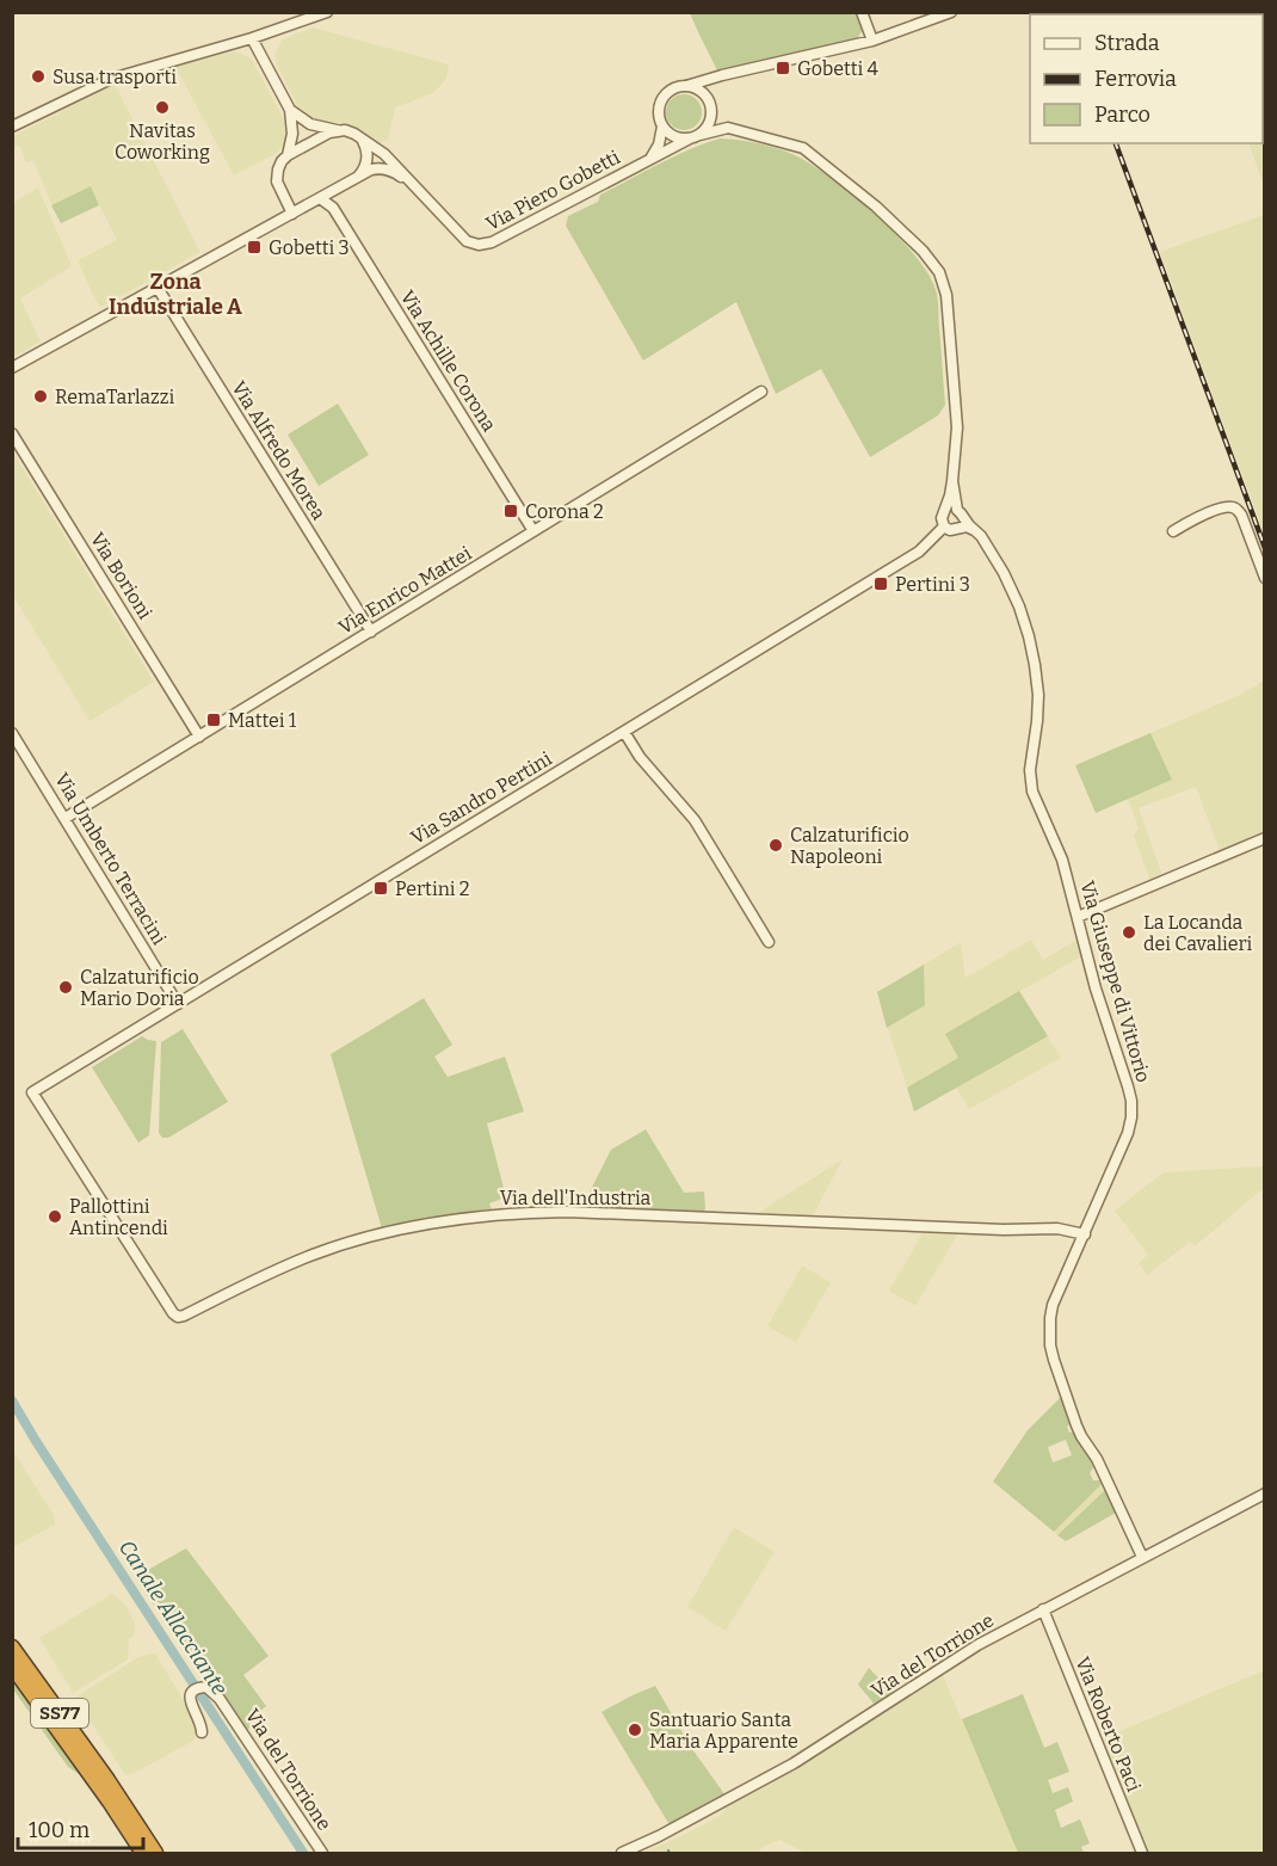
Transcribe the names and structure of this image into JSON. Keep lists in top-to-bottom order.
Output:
{
  "streets": {
    "highway": ["SS77"],
    "street": [
      "Via Piero Gobetti",
      "Via Achille Corona",
      "Via Alfredo Morea",
      "Via Borioni",
      "Via Enrico Mattei",
      "Via Sandro Pertini",
      "Via Umberto Terracini",
      "Via Giuseppe di Vittorio",
      "Via dell'Industria",
      "Via del Torrione",
      "Via Roberto Paci"
    ]
  },
  "crossings": [
    ["Via Achille Corona", "Via Enrico Mattei"],
    ["Via Alfredo Morea", "Via Enrico Mattei"],
    ["Via Borioni", "Via Enrico Mattei"],
    ["Via Enrico Mattei", "Via Umberto Terracini"],
    ["Via Sandro Pertini", "Via Umberto Terracini"],
    ["Via Sandro Pertini", "Via Giuseppe di Vittorio"],
    ["Via Sandro Pertini", "Via dell'Industria"],
    ["Via Giuseppe di Vittorio", "Via dell'Industria"],
    ["Via Giuseppe di Vittorio", "Via del Torrione"],
    ["Via del Torrione", "Via Roberto Paci"]
  ],
  "districts": ["Zona Industriale A"],
  "water": ["Canale Allacciante"],
  "places": {
    "transit": [
      "Gobetti 4",
      "Gobetti 3",
      "Corona 2",
      "Pertini 3",
      "Mattei 1",
      "Pertini 2"
    ],
    "other": [
      "Susa trasporti",
      "Navitas Coworking",
      "RemaTarlazzi",
      "Calzaturificio Napoleoni",
      "La Locanda dei Cavalieri",
      "Calzaturificio Mario Doria",
      "Pallottini Antincendi",
      "Santuario Santa Maria Apparente"
    ]
  },
  "legend": ["Strada", "Ferrovia", "Parco"],
  "scale_bar": "100 m"
}
